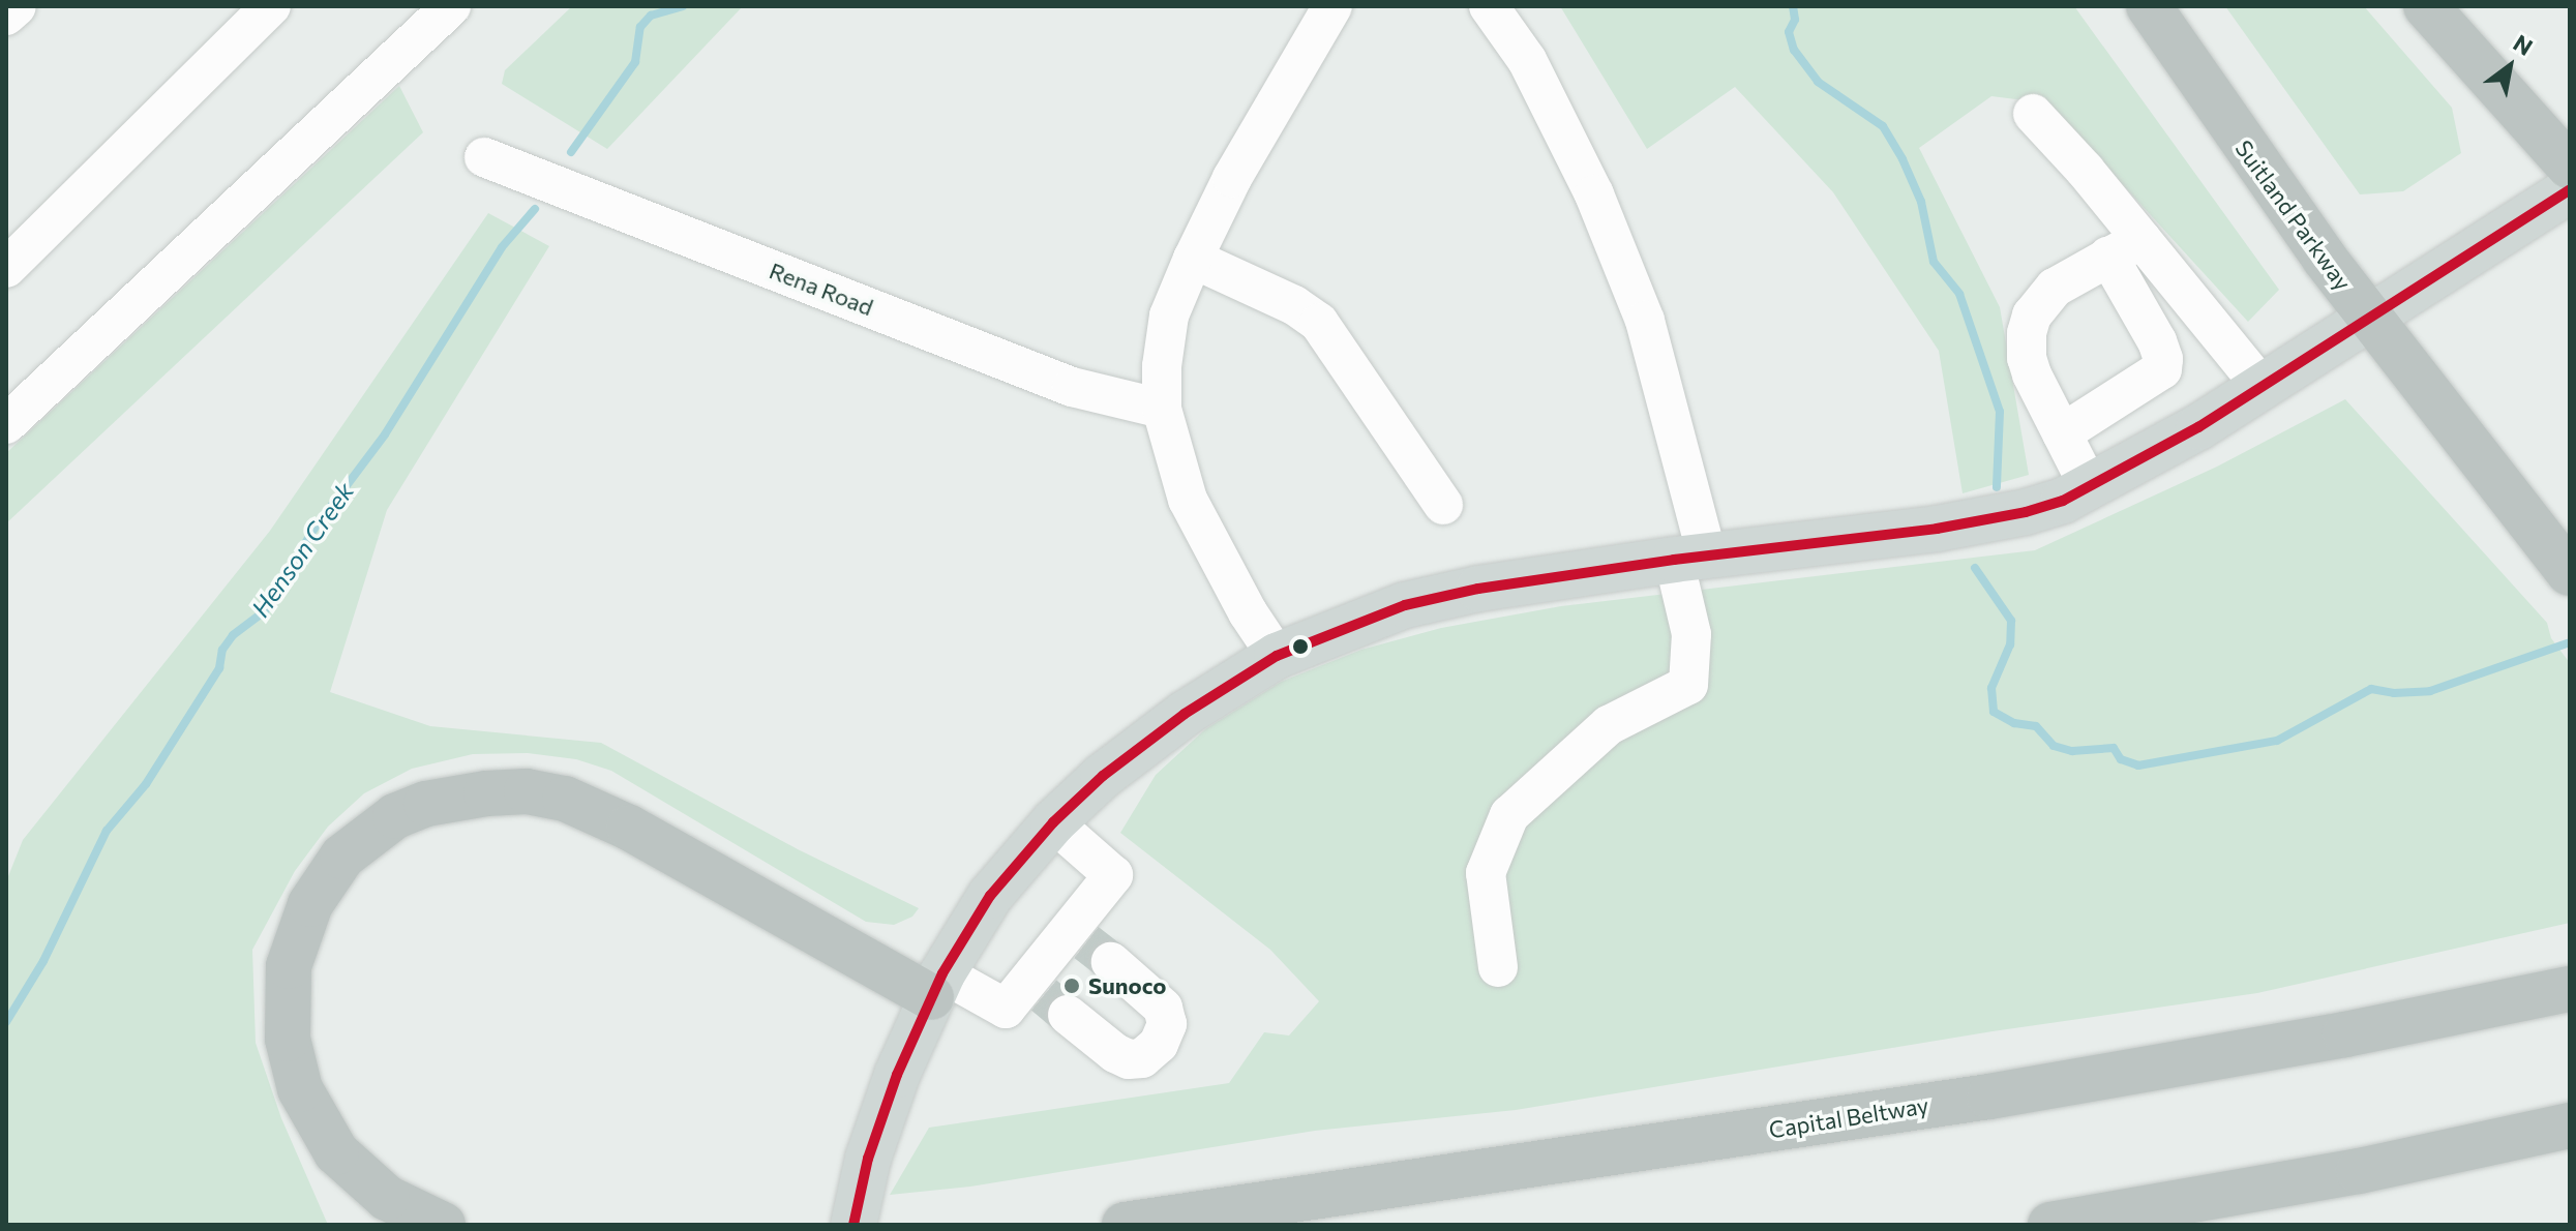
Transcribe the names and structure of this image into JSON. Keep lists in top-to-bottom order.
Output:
{
  "streets": {
    "highway": ["Suitland Parkway", "Capital Beltway"],
    "street": ["Rena Road"]
  },
  "water": ["Henson Creek"],
  "places": ["Sunoco"],
  "north": "top right"
}
